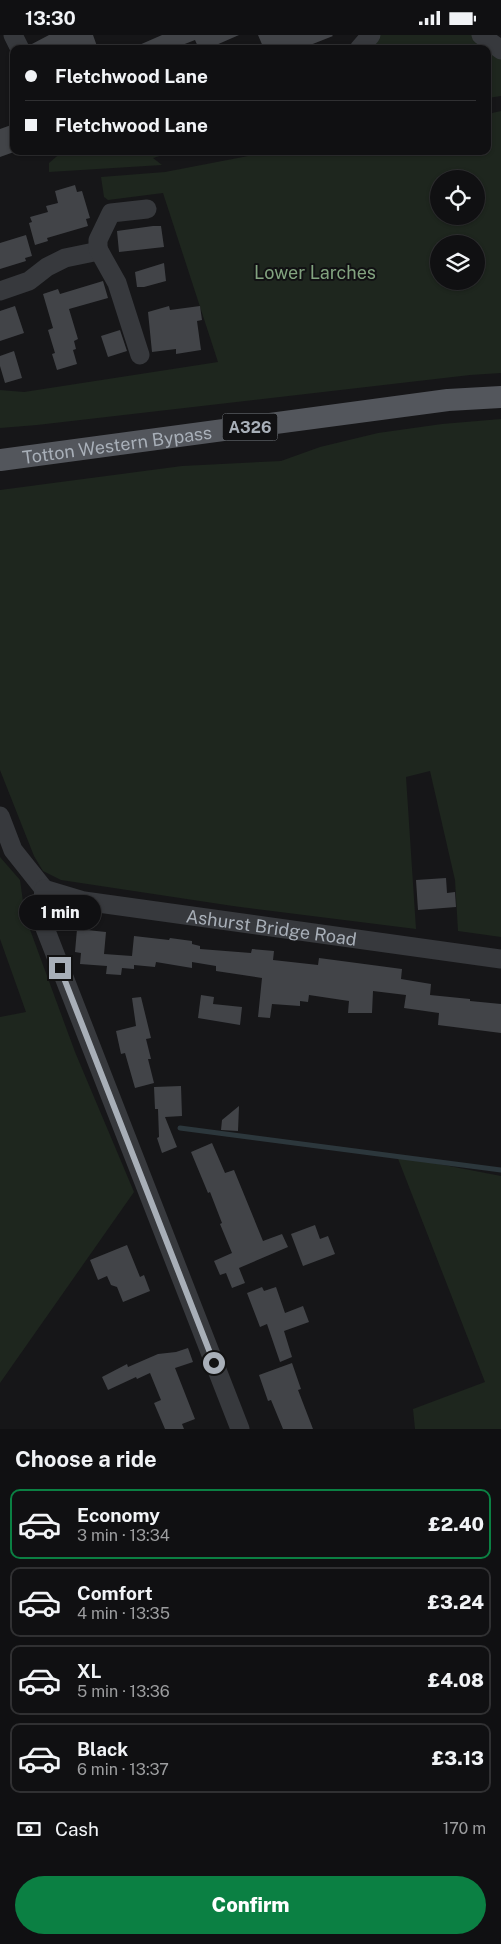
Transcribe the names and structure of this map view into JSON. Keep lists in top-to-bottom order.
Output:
{
  "streets": {
    "main road": ["A326", "Totton Western Bypass"],
    "street": ["Ashurst Bridge Road"]
  },
  "parks": ["Lower Larches"],
  "page": {
    "status": "13:30",
    "banner": ["Fletchwood Lane", "Fletchwood Lane"],
    "bubble": "1 min",
    "heading": "Choose a ride",
    "list": [
      {
        "name": "Economy",
        "note": "3 min · 13:34",
        "value": "£2.40"
      },
      {
        "name": "Comfort",
        "note": "4 min · 13:35",
        "value": "£3.24"
      },
      {
        "name": "XL",
        "note": "5 min · 13:36",
        "value": "£4.08"
      },
      {
        "name": "Black",
        "note": "6 min · 13:37",
        "value": "£3.13"
      }
    ],
    "pay": ["Cash", "170 m"],
    "buttons": "Confirm"
  }
}
